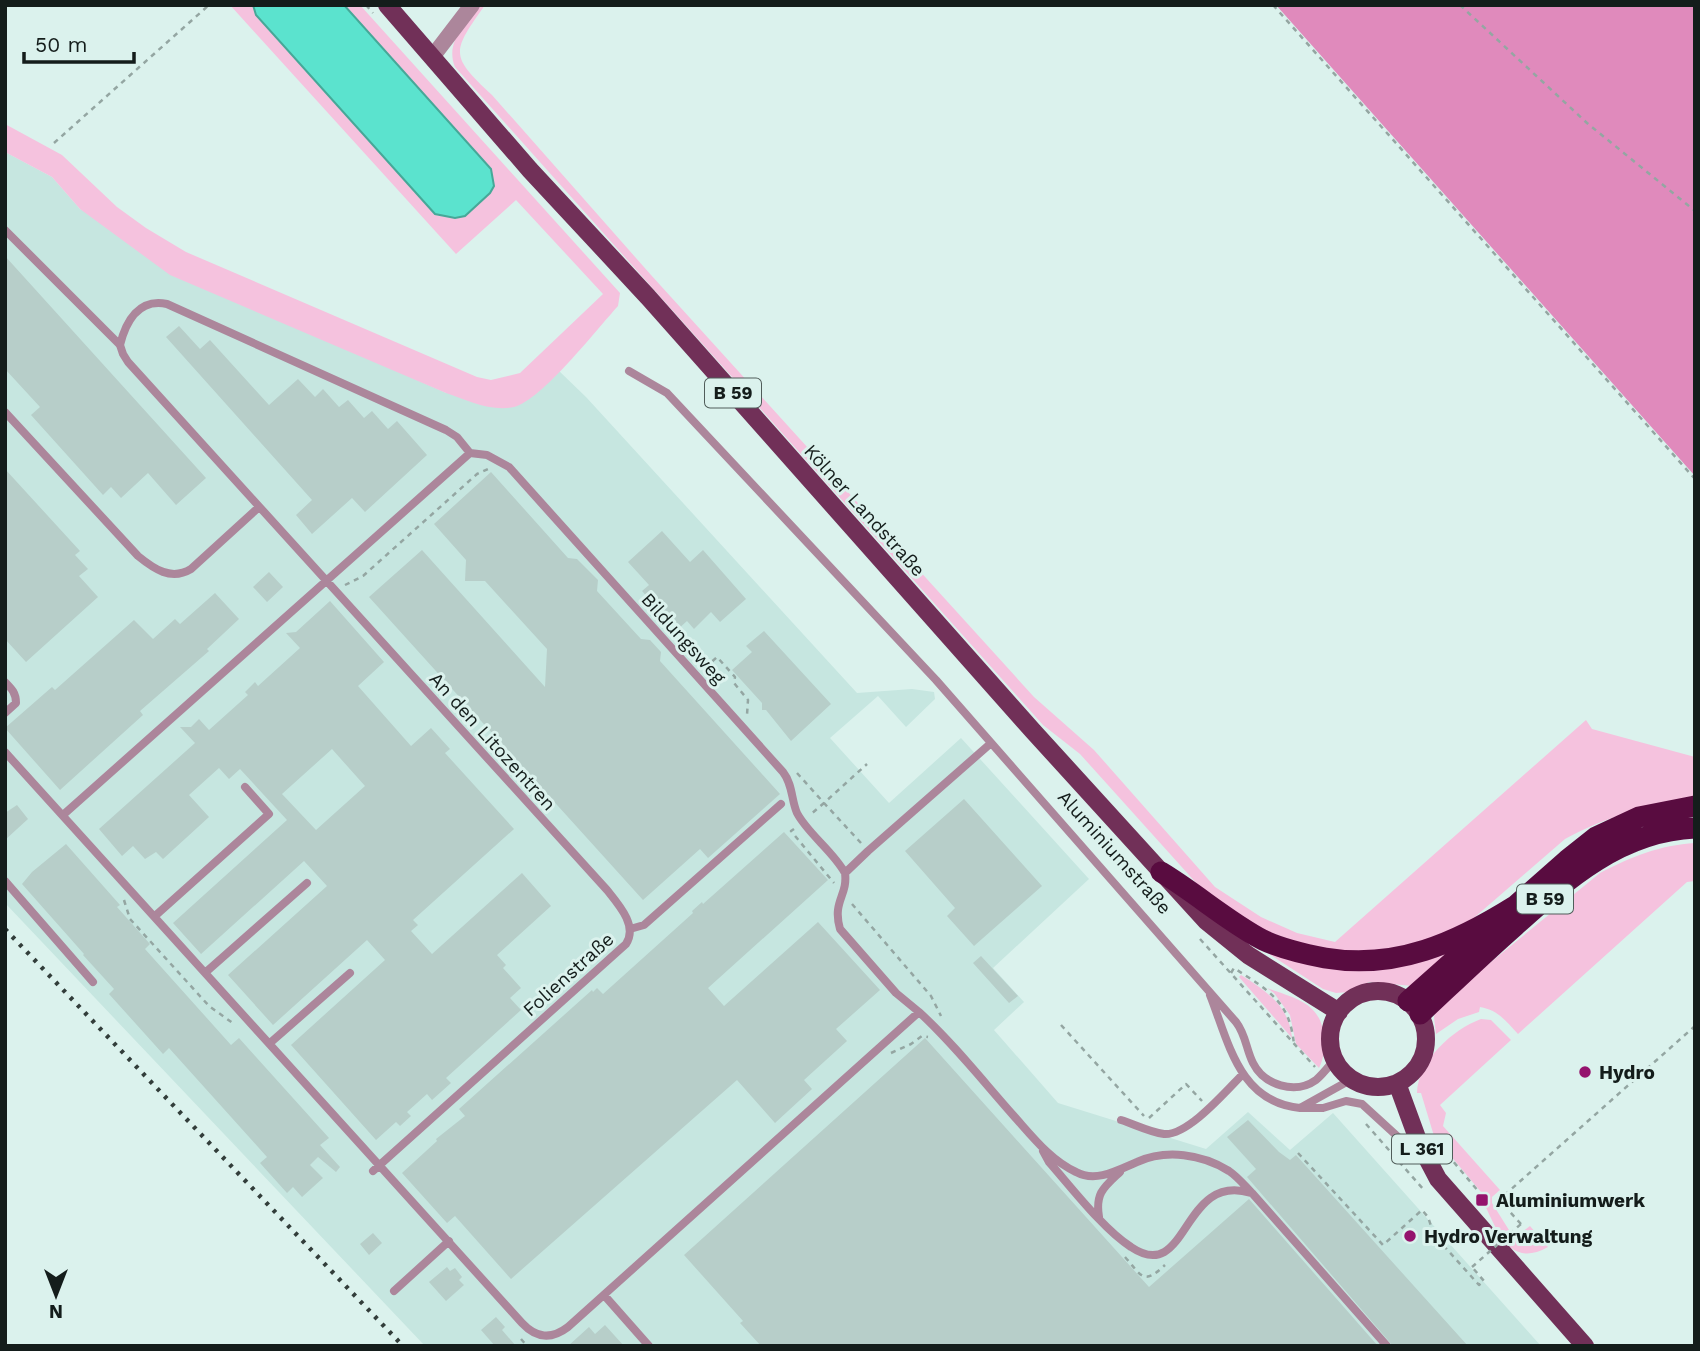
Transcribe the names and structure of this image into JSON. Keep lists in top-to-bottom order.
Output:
{
  "streets": {
    "highway": ["B 59"],
    "main road": ["Kölner Landstraße", "L 361"],
    "lane": [
      "Bildungsweg",
      "An den Litozentren",
      "Aluminiumstraße",
      "Folienstraße"
    ]
  },
  "crossings": [
    ["B 59", "Kölner Landstraße"],
    ["B 59", "Aluminiumstraße"],
    ["B 59", "L 361"],
    ["Kölner Landstraße", "Aluminiumstraße"],
    ["Kölner Landstraße", "L 361"],
    ["An den Litozentren", "Folienstraße"],
    ["Aluminiumstraße", "L 361"]
  ],
  "places": {
    "other": ["Hydro", "Hydro Verwaltung"],
    "transit": ["Aluminiumwerk"]
  },
  "scale_bar": "50 m",
  "north": "bottom"
}
